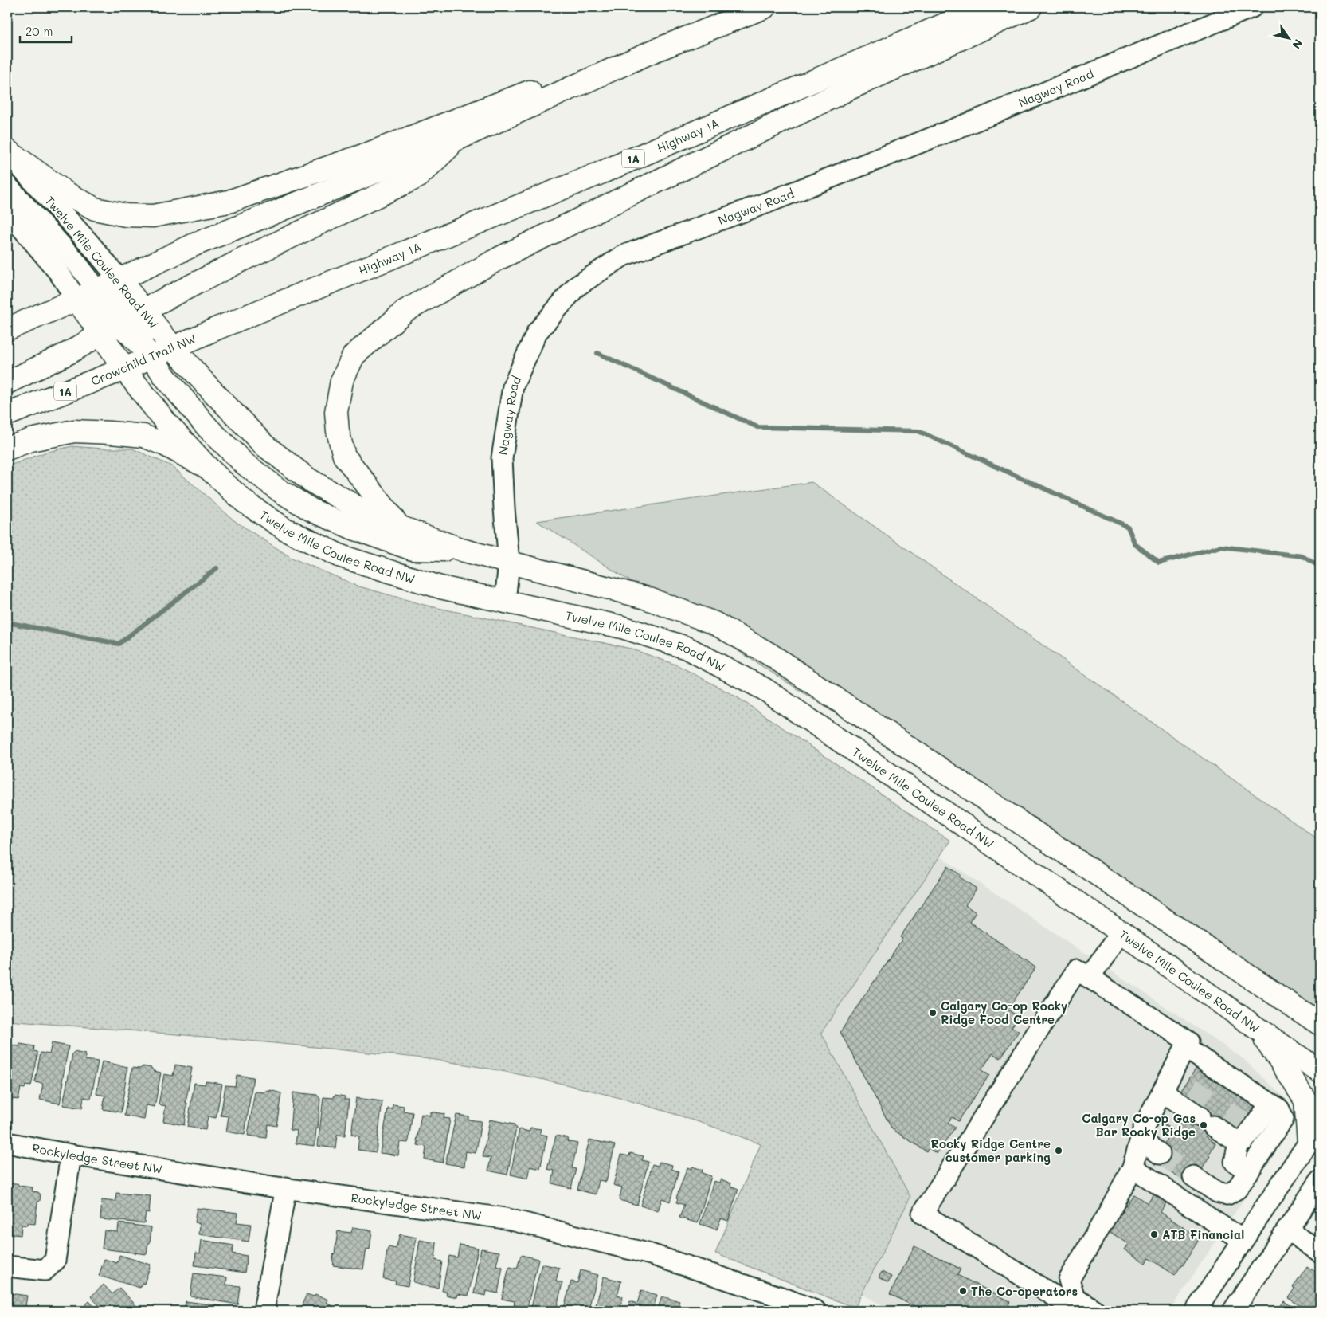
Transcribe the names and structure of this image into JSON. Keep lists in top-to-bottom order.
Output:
{
  "streets": {
    "main road": [
      "Highway 1A",
      "1A",
      "Twelve Mile Coulee Road NW",
      "Crowchild Trail NW"
    ],
    "street": ["Nagway Road", "Rockyledge Street NW"]
  },
  "crossings": [
    ["Nagway Road", "Twelve Mile Coulee Road NW"],
    ["Highway 1A", "Crowchild Trail NW"],
    ["Twelve Mile Coulee Road NW", "Crowchild Trail NW"]
  ],
  "places": [
    "Calgary Co-op Rocky Ridge Food Centre",
    "Calgary Co-op Gas Bar Rocky Ridge",
    "Rocky Ridge Centre customer parking",
    "ATB Financial",
    "The Co-operators"
  ],
  "scale_bar": "20 m",
  "north": "bottom right"
}
